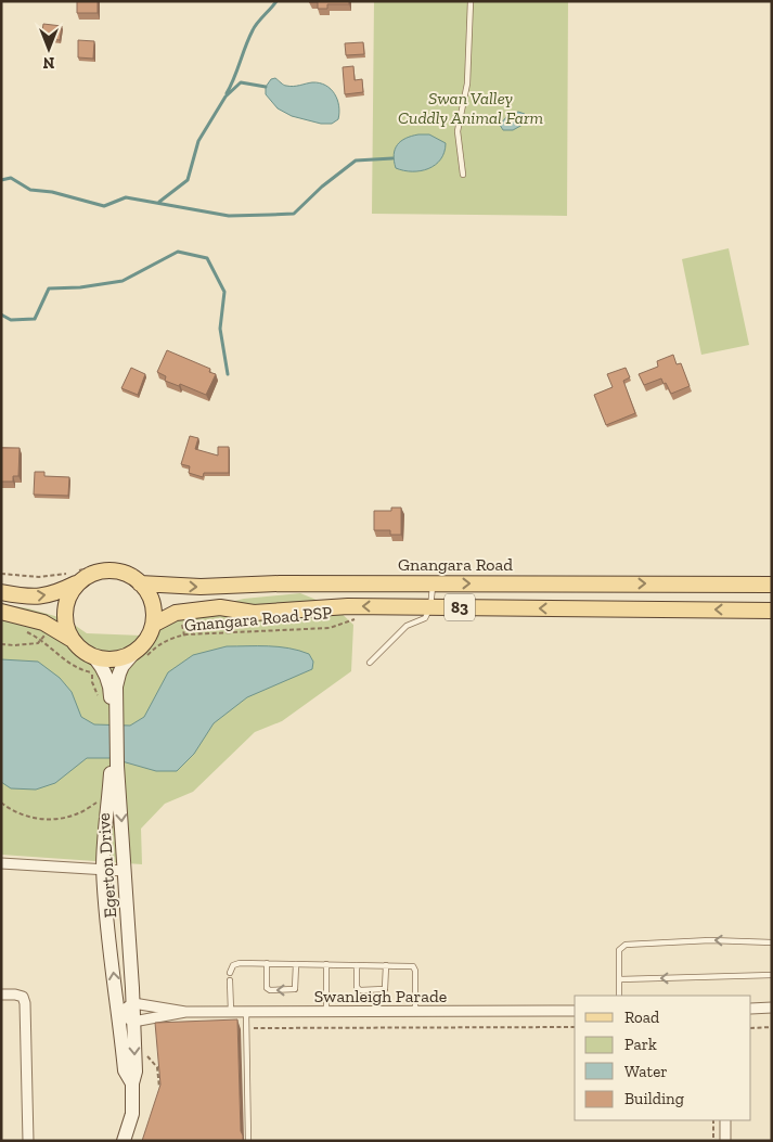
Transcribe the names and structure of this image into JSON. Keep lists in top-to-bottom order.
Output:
{
  "streets": {
    "main road": ["Gnangara Road", "83"],
    "street": ["Egerton Drive", "Swanleigh Parade"],
    "path": ["Gnangara Road PSP"]
  },
  "crossings": [
    ["Gnangara Road", "83"],
    ["Gnangara Road", "Gnangara Road PSP"],
    ["Gnangara Road", "Egerton Drive"],
    ["83", "Gnangara Road PSP"],
    ["83", "Egerton Drive"],
    ["Gnangara Road PSP", "Egerton Drive"],
    ["Egerton Drive", "Swanleigh Parade"]
  ],
  "parks": ["Swan Valley Cuddly Animal Farm"],
  "legend": [
    "Road",
    "Park",
    "Water",
    "Building"
  ],
  "north": "bottom"
}
